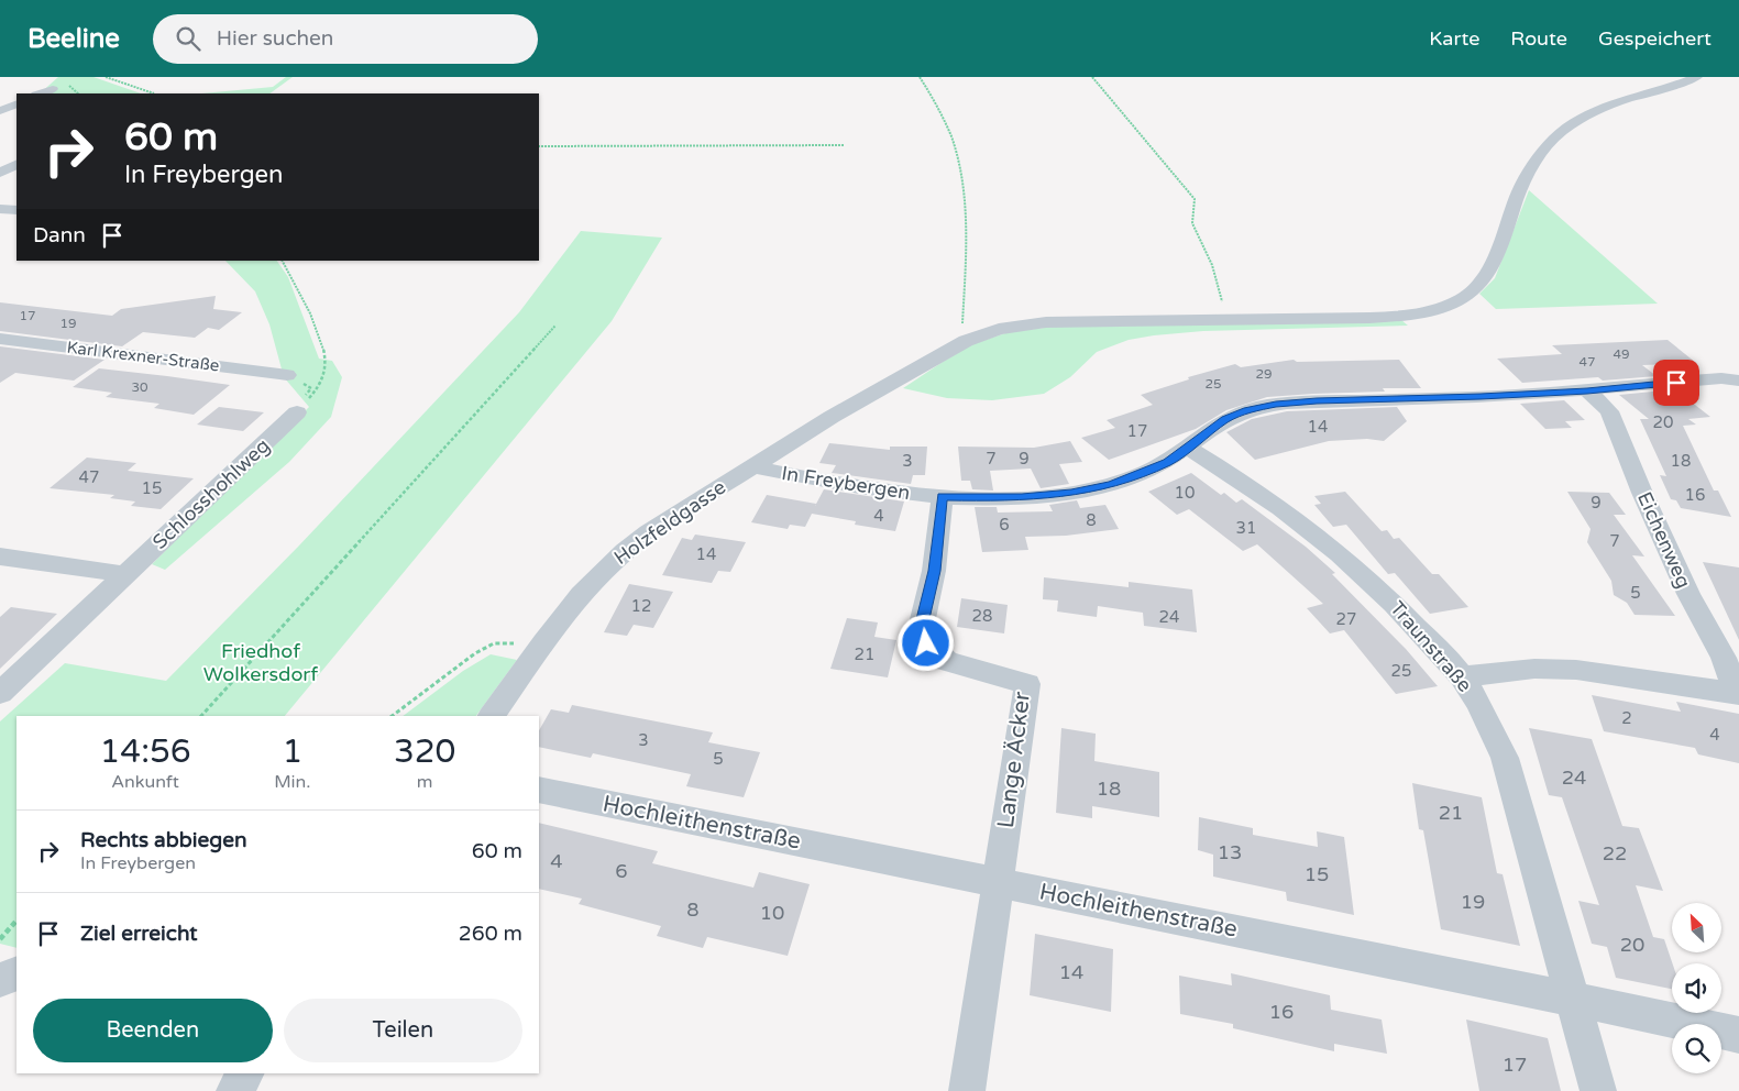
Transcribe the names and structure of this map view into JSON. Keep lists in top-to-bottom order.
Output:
{
  "streets": {
    "street": [
      "Karl Krexner-Straße",
      "In Freybergen",
      "Schlosshohlweg",
      "Holzfeldgasse",
      "Eichenweg",
      "Traunstraße",
      "Lange Äcker",
      "Hochleithenstraße"
    ]
  },
  "crossings": [
    ["In Freybergen", "Holzfeldgasse"],
    ["In Freybergen", "Eichenweg"],
    ["In Freybergen", "Traunstraße"],
    ["In Freybergen", "Lange Äcker"],
    ["Eichenweg", "Traunstraße"],
    ["Traunstraße", "Hochleithenstraße"],
    ["Lange Äcker", "Hochleithenstraße"]
  ],
  "parks": ["Friedhof Wolkersdorf"],
  "house_numbers": [
    "17",
    "19",
    "49",
    "47",
    "29",
    "25",
    "30",
    "20",
    "14",
    "17",
    "7",
    "9",
    "3",
    "18",
    "47",
    "15",
    "10",
    "16",
    "9",
    "4",
    "8",
    "6",
    "31",
    "7",
    "14",
    "5",
    "12",
    "28",
    "24",
    "27",
    "21",
    "25",
    "2",
    "4",
    "3",
    "5",
    "24",
    "18",
    "21",
    "13",
    "22",
    "4",
    "6",
    "15",
    "19",
    "8",
    "10",
    "20",
    "14",
    "16",
    "17"
  ],
  "north": "top left",
  "page": {
    "header": "Beeline",
    "search": "Hier suchen",
    "nav": ["Karte", "Route", "Gespeichert"],
    "turn": ["60 m", "In Freybergen"],
    "then": "Dann",
    "eta": [
      "14:56",
      "Ankunft",
      "1",
      "Min.",
      "320",
      "m"
    ],
    "list": [
      {
        "name": "Rechts abbiegen",
        "note": "In Freybergen",
        "value": "60 m"
      },
      {
        "name": "Ziel erreicht",
        "value": "260 m"
      }
    ],
    "buttons": ["Beenden", "Teilen"]
  }
}
